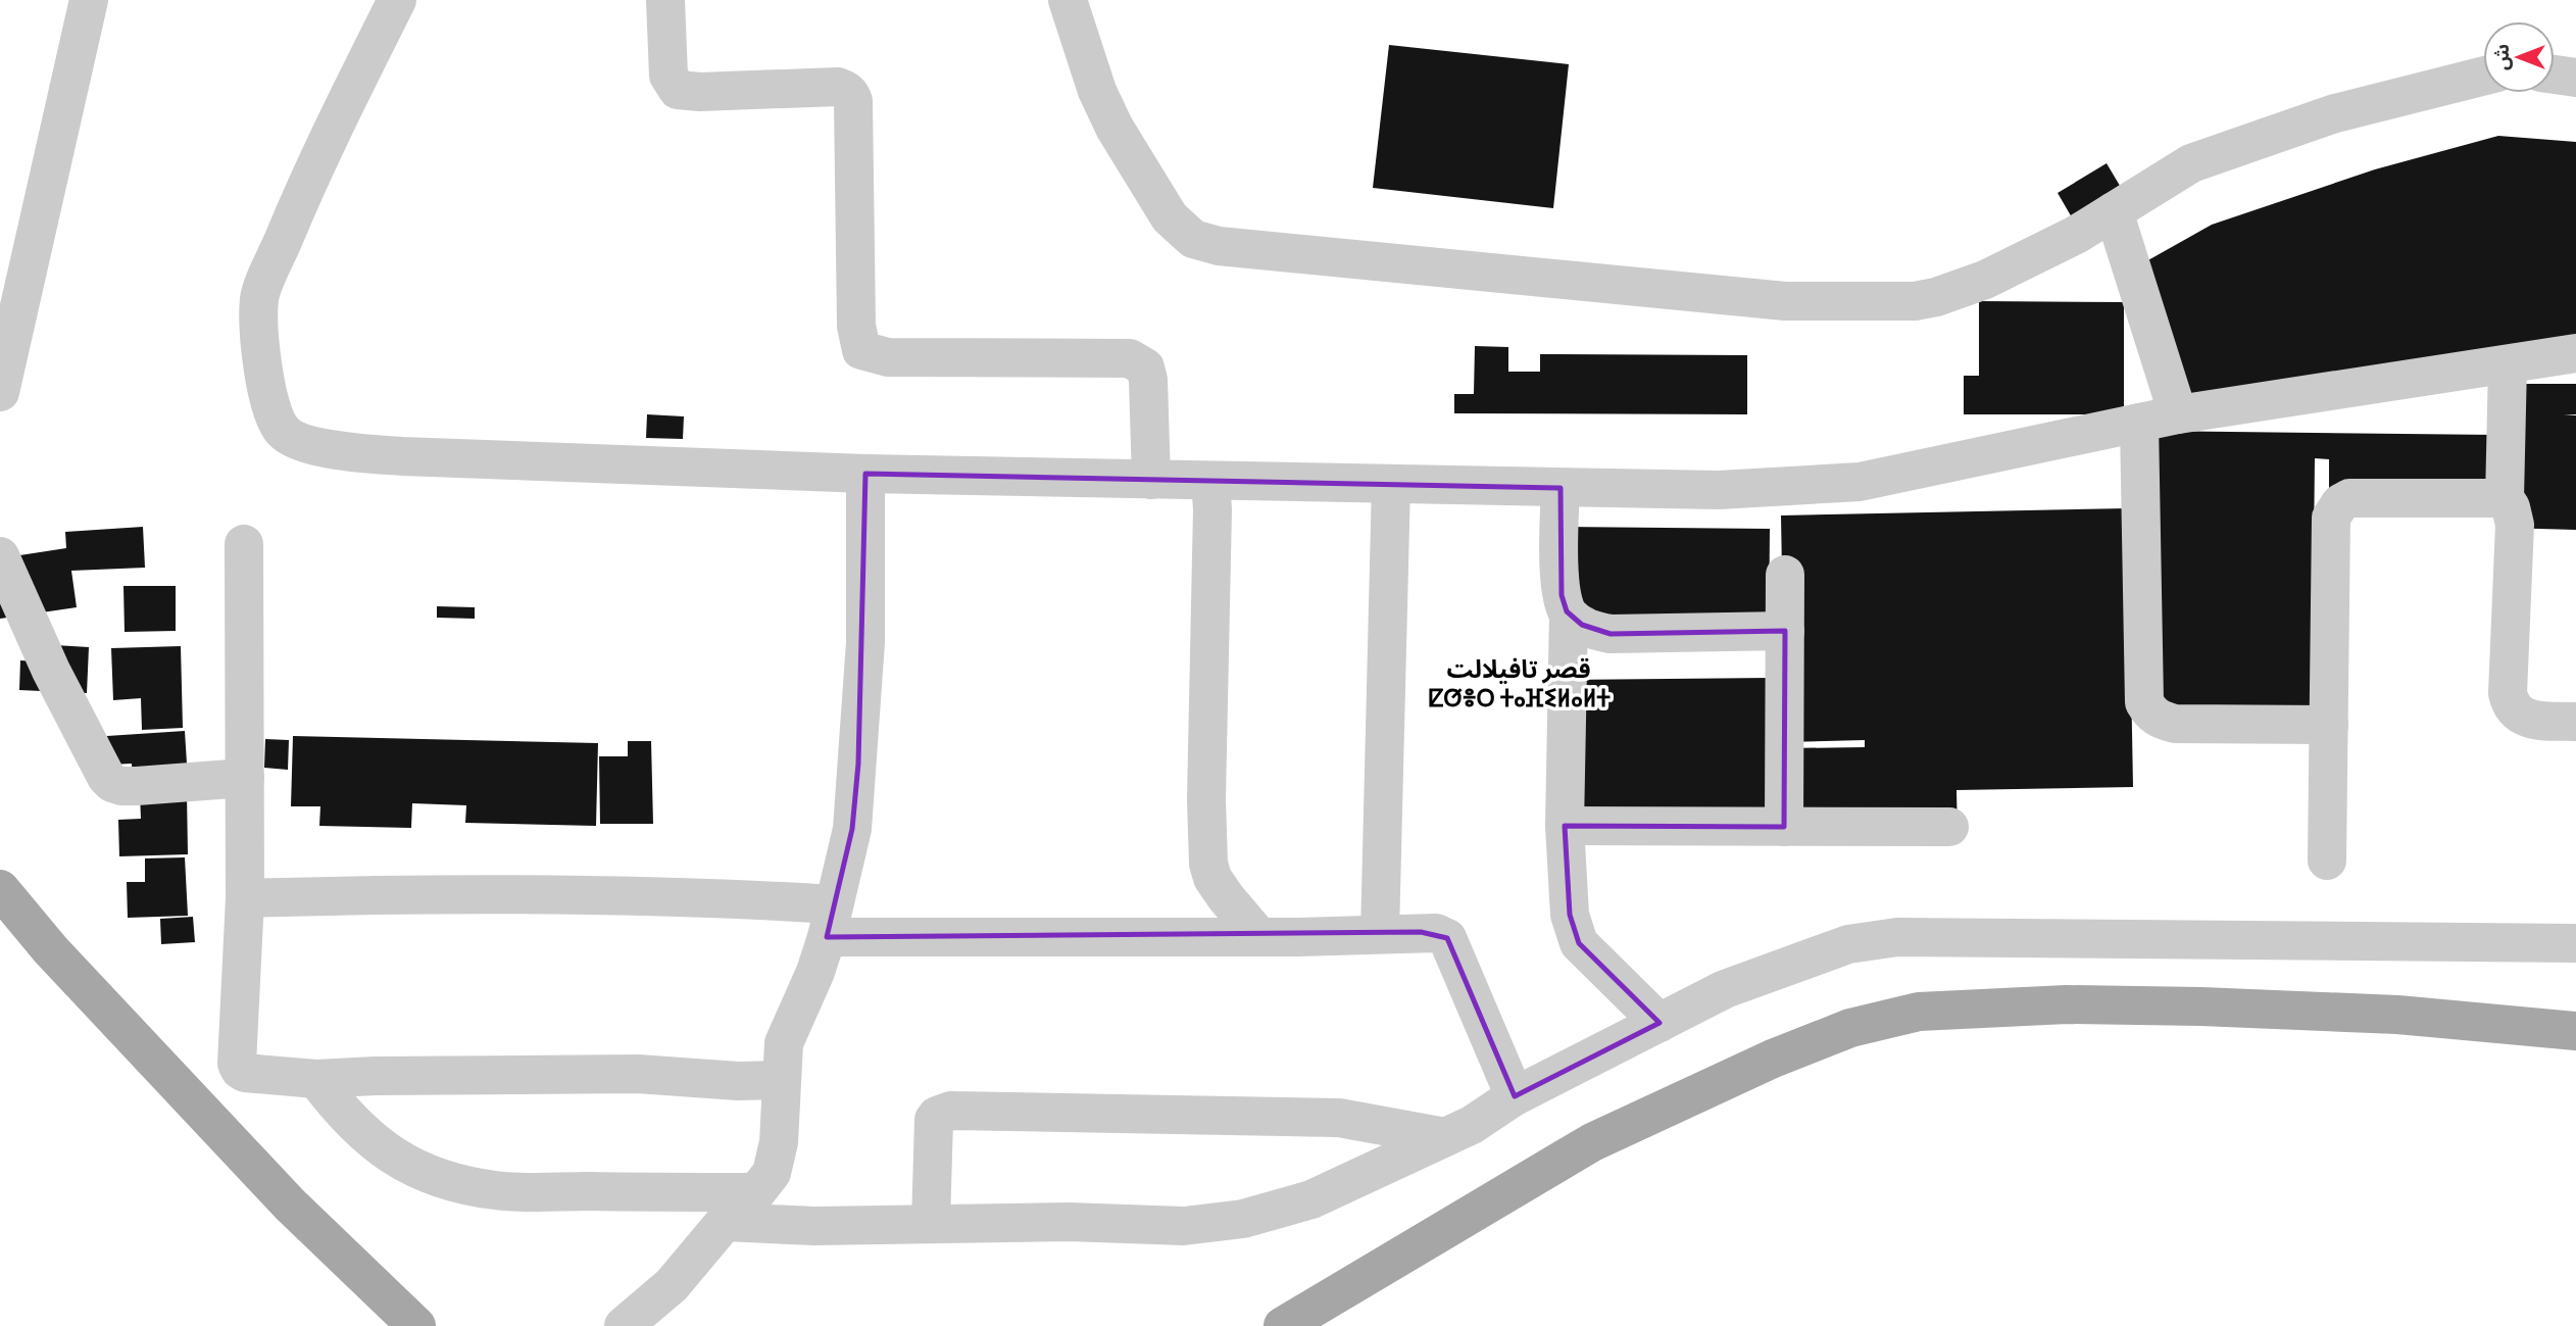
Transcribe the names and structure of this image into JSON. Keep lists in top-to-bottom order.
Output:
{
  "districts": ["قصر تافيلالت ⵇⵚⴻⵔ ⵜⴰⴼⵉⵍⴰⵍⵜ"],
  "north": "left"
}
